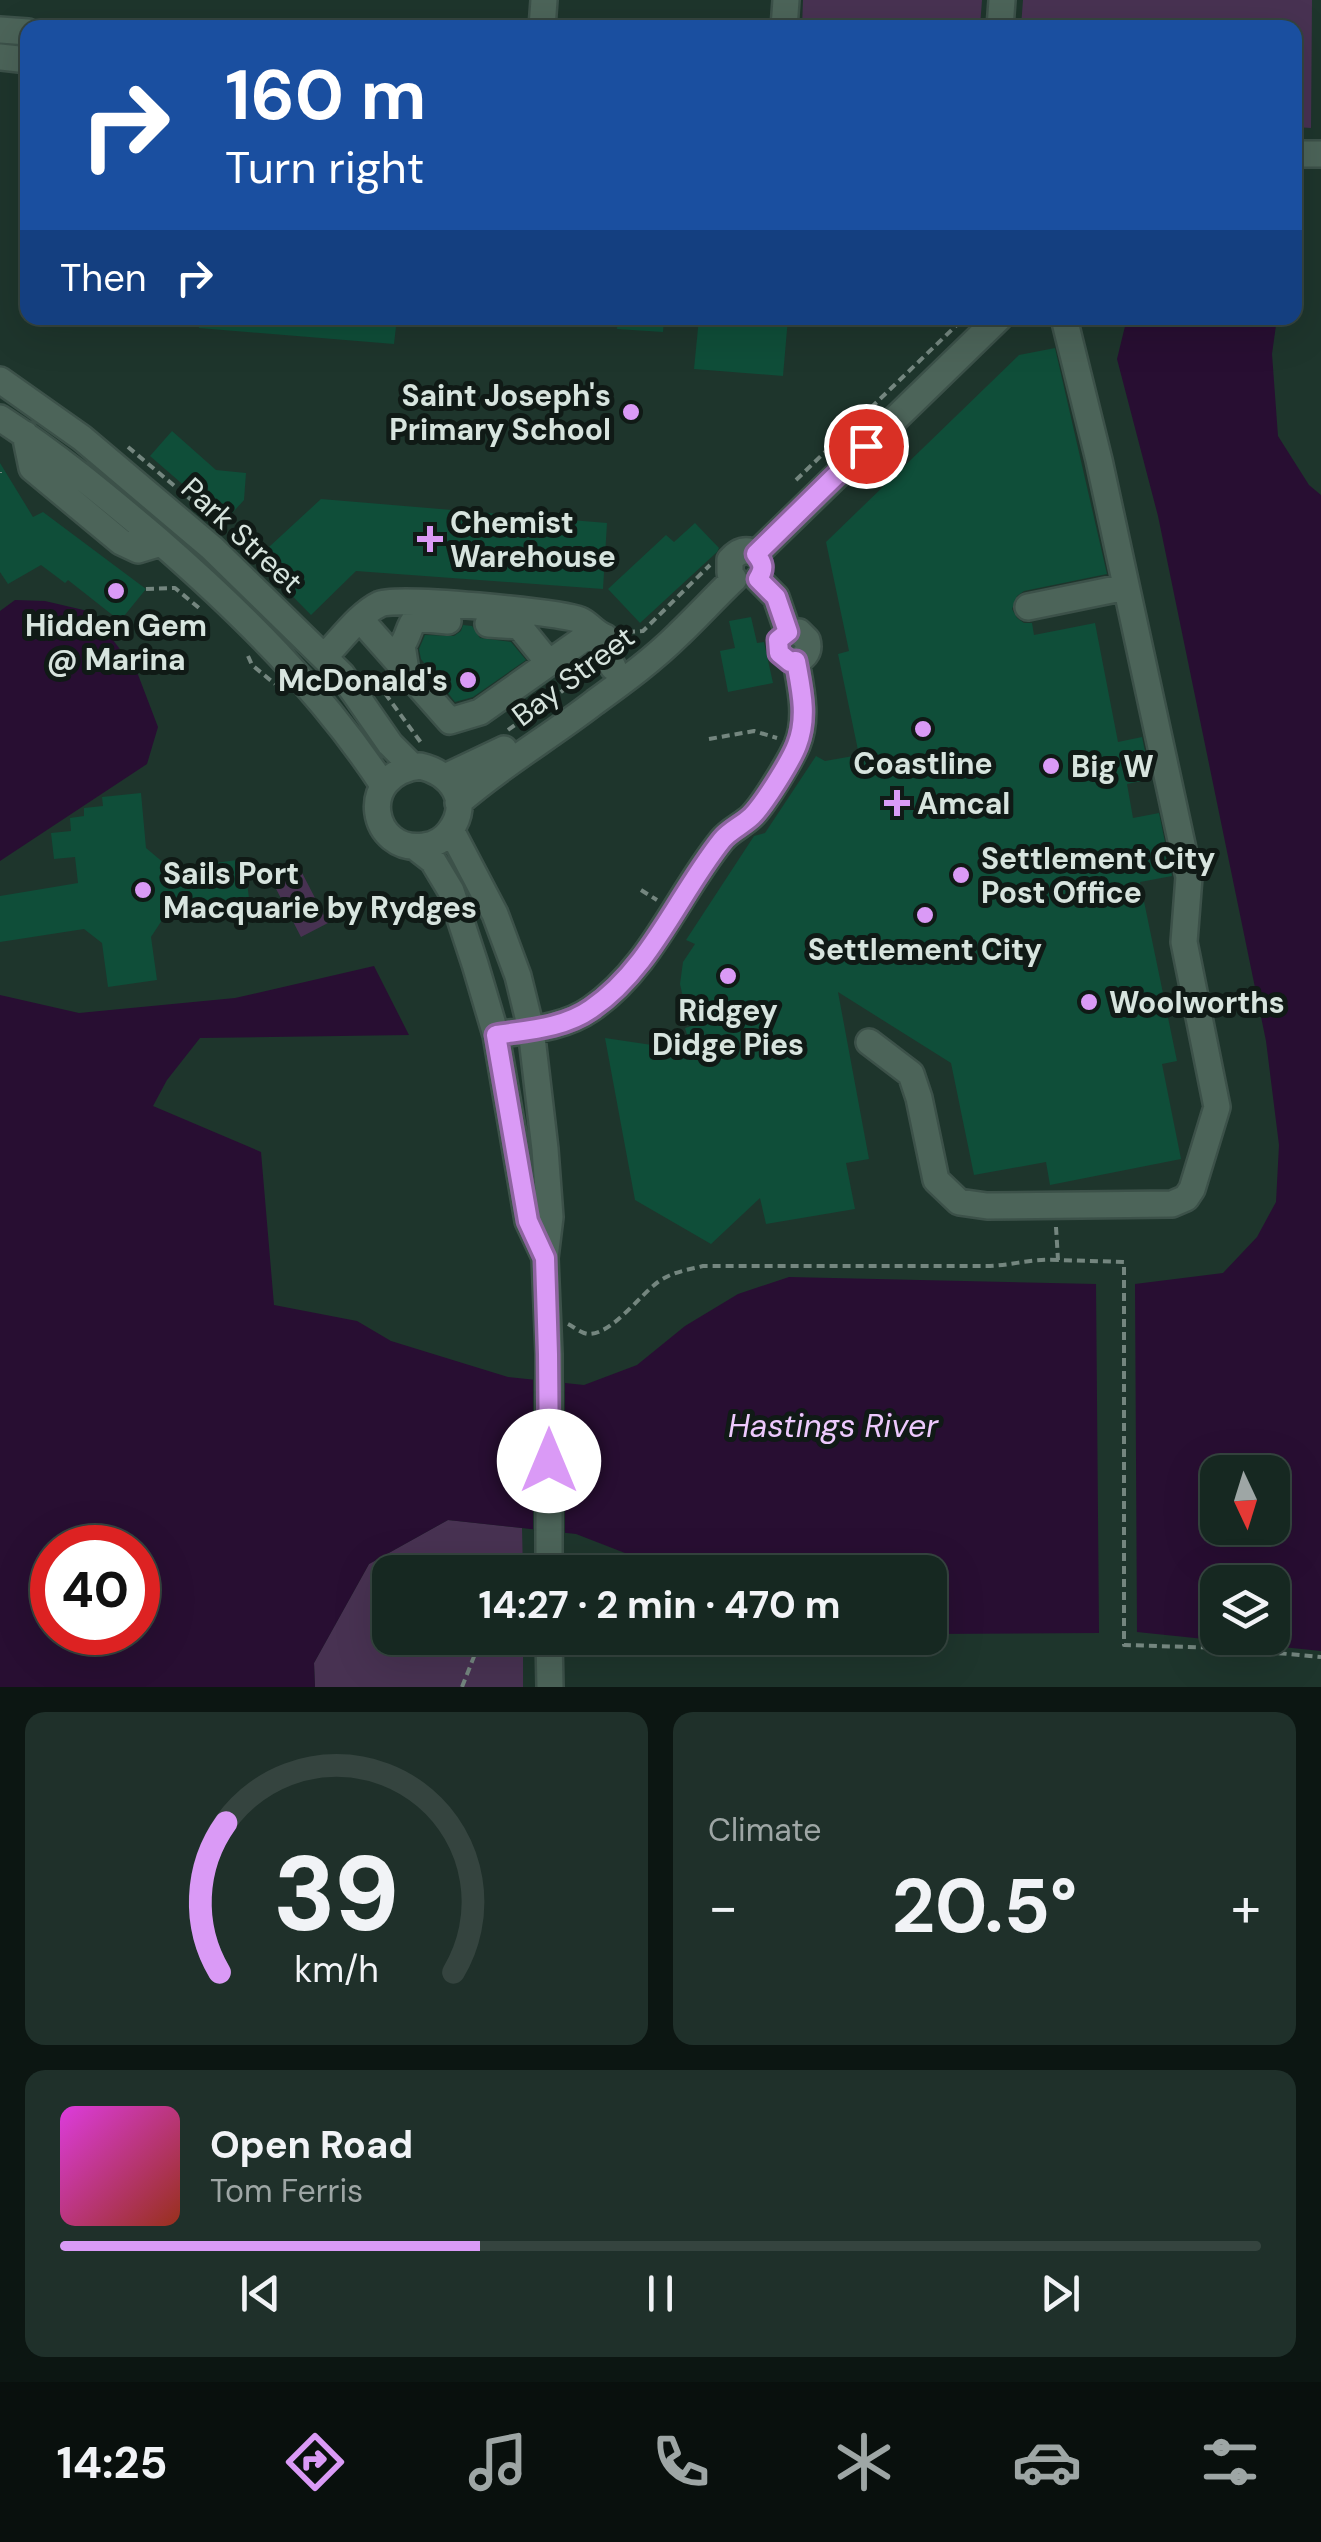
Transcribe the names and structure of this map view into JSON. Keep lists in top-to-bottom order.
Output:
{
  "streets": {
    "street": ["Park Street", "Bay Street"]
  },
  "crossings": [
    ["Park Street", "Bay Street"]
  ],
  "water": ["Hastings River"],
  "places": {
    "other": [
      "Saint Joseph's Primary School",
      "Hidden Gem @ Marina",
      "McDonald's",
      "Coastline",
      "Big W",
      "Settlement City Post Office",
      "Sails Port Macquarie by Rydges",
      "Settlement City",
      "Ridgey Didge Pies",
      "Woolworths"
    ],
    "health": ["Chemist Warehouse", "Amcal"]
  },
  "north": "bottom",
  "page": {
    "turn": ["160 m", "Turn right"],
    "then": "Then",
    "limit": "40",
    "trip": "14:27 · 2 min · 470 m",
    "tile": "Climate",
    "heat": ["−", "20.5°", "+"],
    "song": ["Open Road", "Tom Ferris"],
    "tabs": "14:25",
    "gauge": ["39", "km/h"]
  }
}
